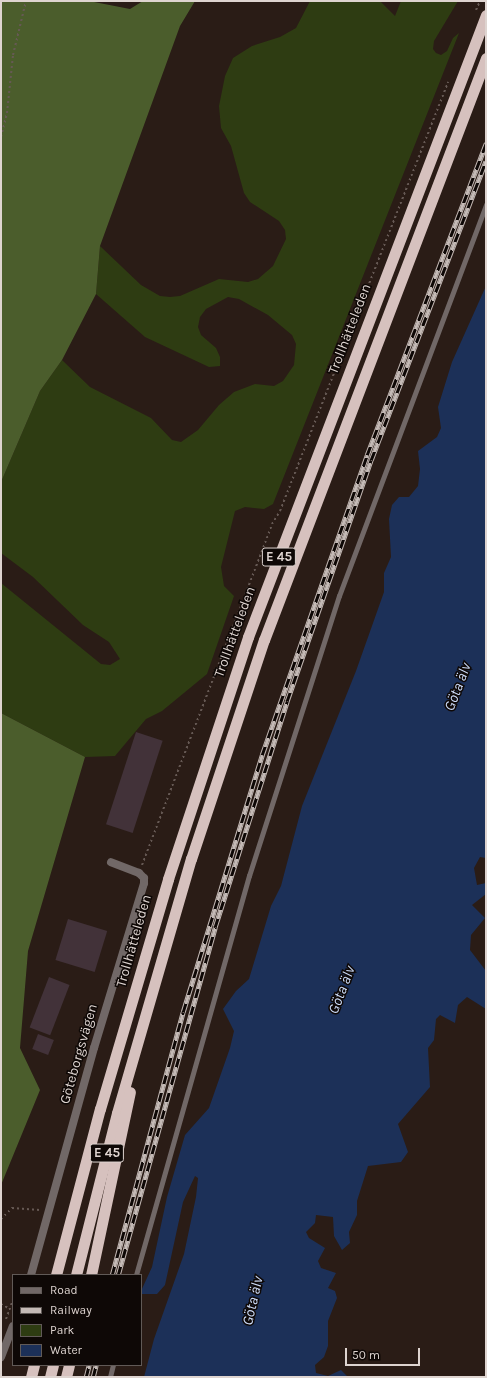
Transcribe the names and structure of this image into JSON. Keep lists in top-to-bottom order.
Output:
{
  "streets": {
    "highway": ["Trollhätteleden", "E 45"],
    "street": ["Göteborgsvägen"]
  },
  "water": ["Göta älv"],
  "legend": [
    "Road",
    "Railway",
    "Park",
    "Water"
  ],
  "scale_bar": "50 m"
}
